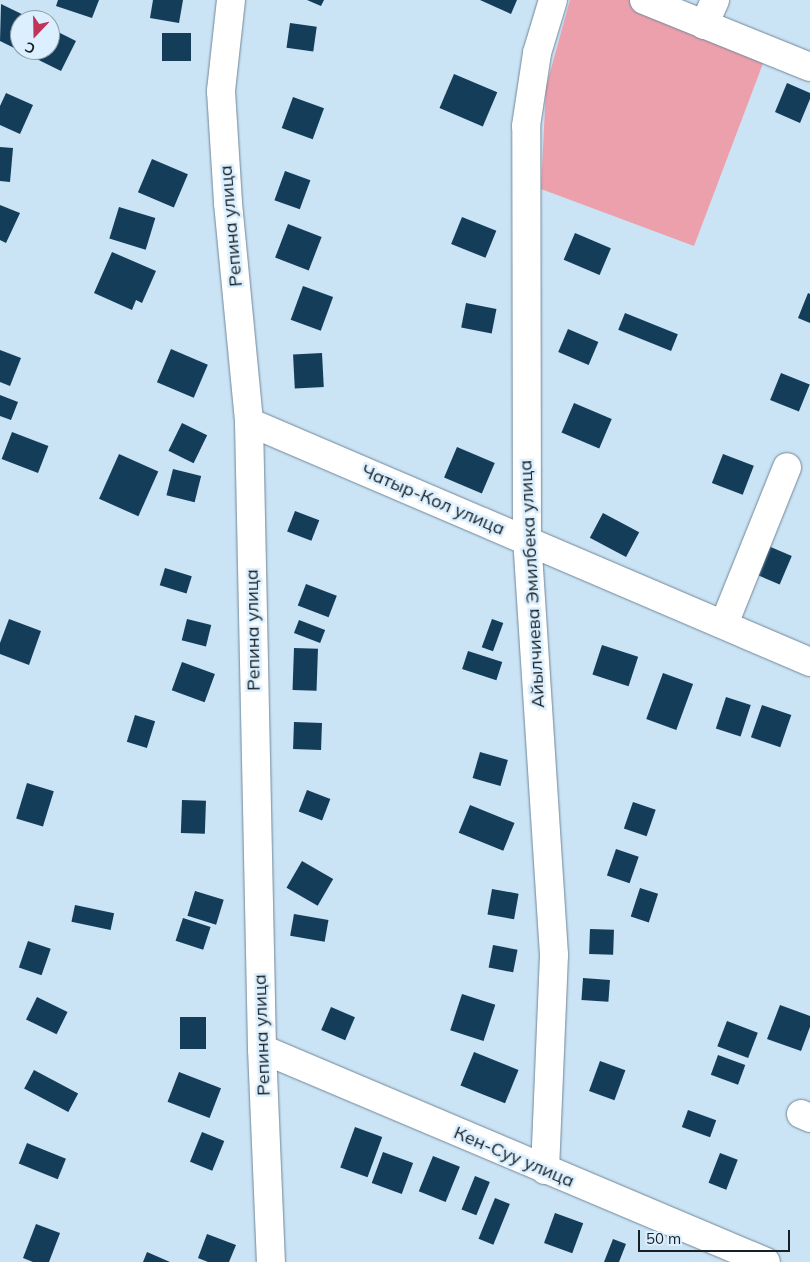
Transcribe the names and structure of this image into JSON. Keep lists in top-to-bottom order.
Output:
{
  "streets": {
    "street": [
      "Репина улица",
      "Чатыр-Кол улица",
      "Айылчиева Эмилбека улица",
      "Кен-Суу улица"
    ]
  },
  "crossings": [
    ["Репина улица", "Чатыр-Кол улица"],
    ["Репина улица", "Кен-Суу улица"],
    ["Чатыр-Кол улица", "Айылчиева Эмилбека улица"],
    ["Айылчиева Эмилбека улица", "Кен-Суу улица"]
  ],
  "scale_bar": "50 m",
  "north": "bottom"
}
